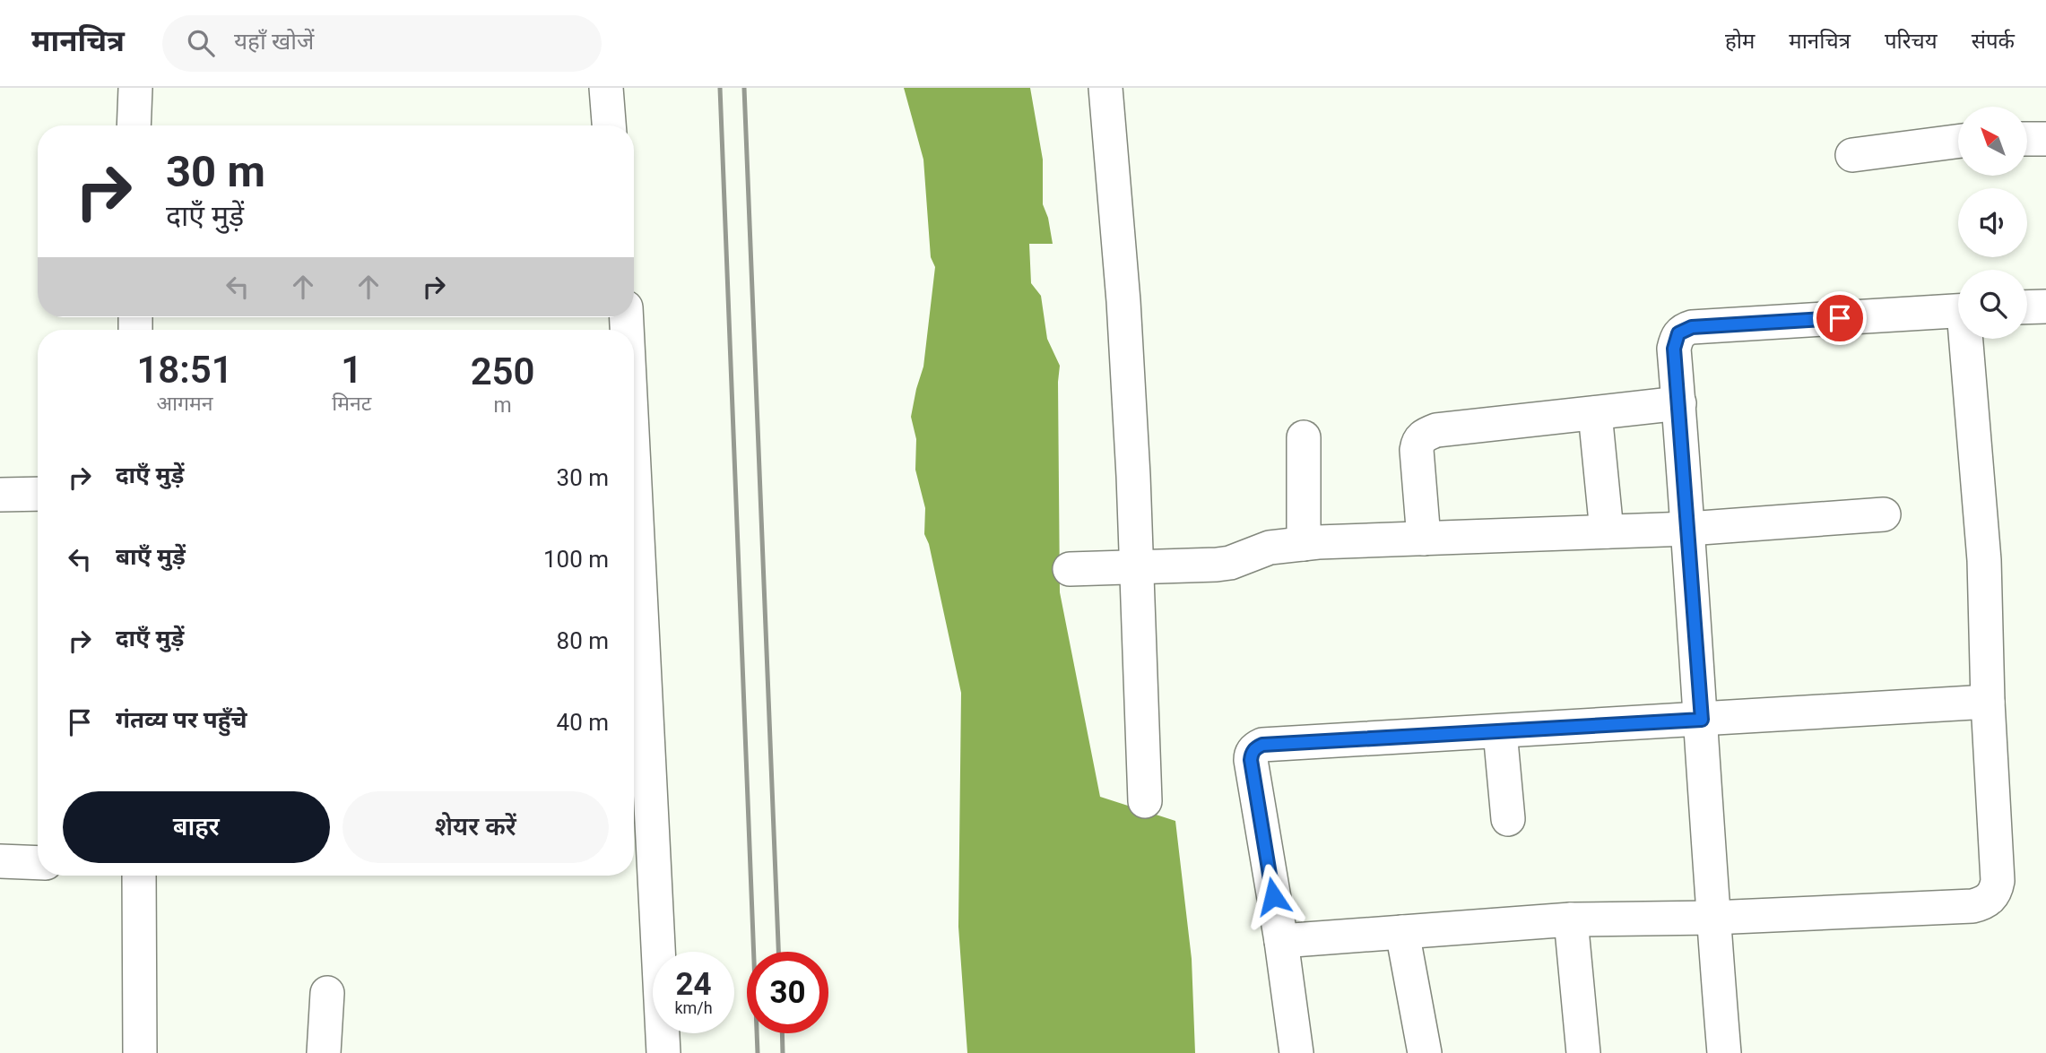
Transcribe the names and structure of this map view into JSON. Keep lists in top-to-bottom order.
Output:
{
  "north": "top left",
  "page": {
    "header": "मानचित्र",
    "search": "यहाँ खोजें",
    "nav": [
      "होम",
      "मानचित्र",
      "परिचय",
      "संपर्क"
    ],
    "turn": ["30 m", "दाएँ मुड़ें"],
    "eta": [
      "18:51",
      "आगमन",
      "1",
      "मिनट",
      "250",
      "m"
    ],
    "list": [
      {
        "name": "दाएँ मुड़ें",
        "value": "30 m"
      },
      {
        "name": "बाएँ मुड़ें",
        "value": "100 m"
      },
      {
        "name": "दाएँ मुड़ें",
        "value": "80 m"
      },
      {
        "name": "गंतव्य पर पहुँचे",
        "value": "40 m"
      }
    ],
    "buttons": ["बाहर", "शेयर करें"],
    "speed": "24 km/h",
    "limit": "30"
  }
}
